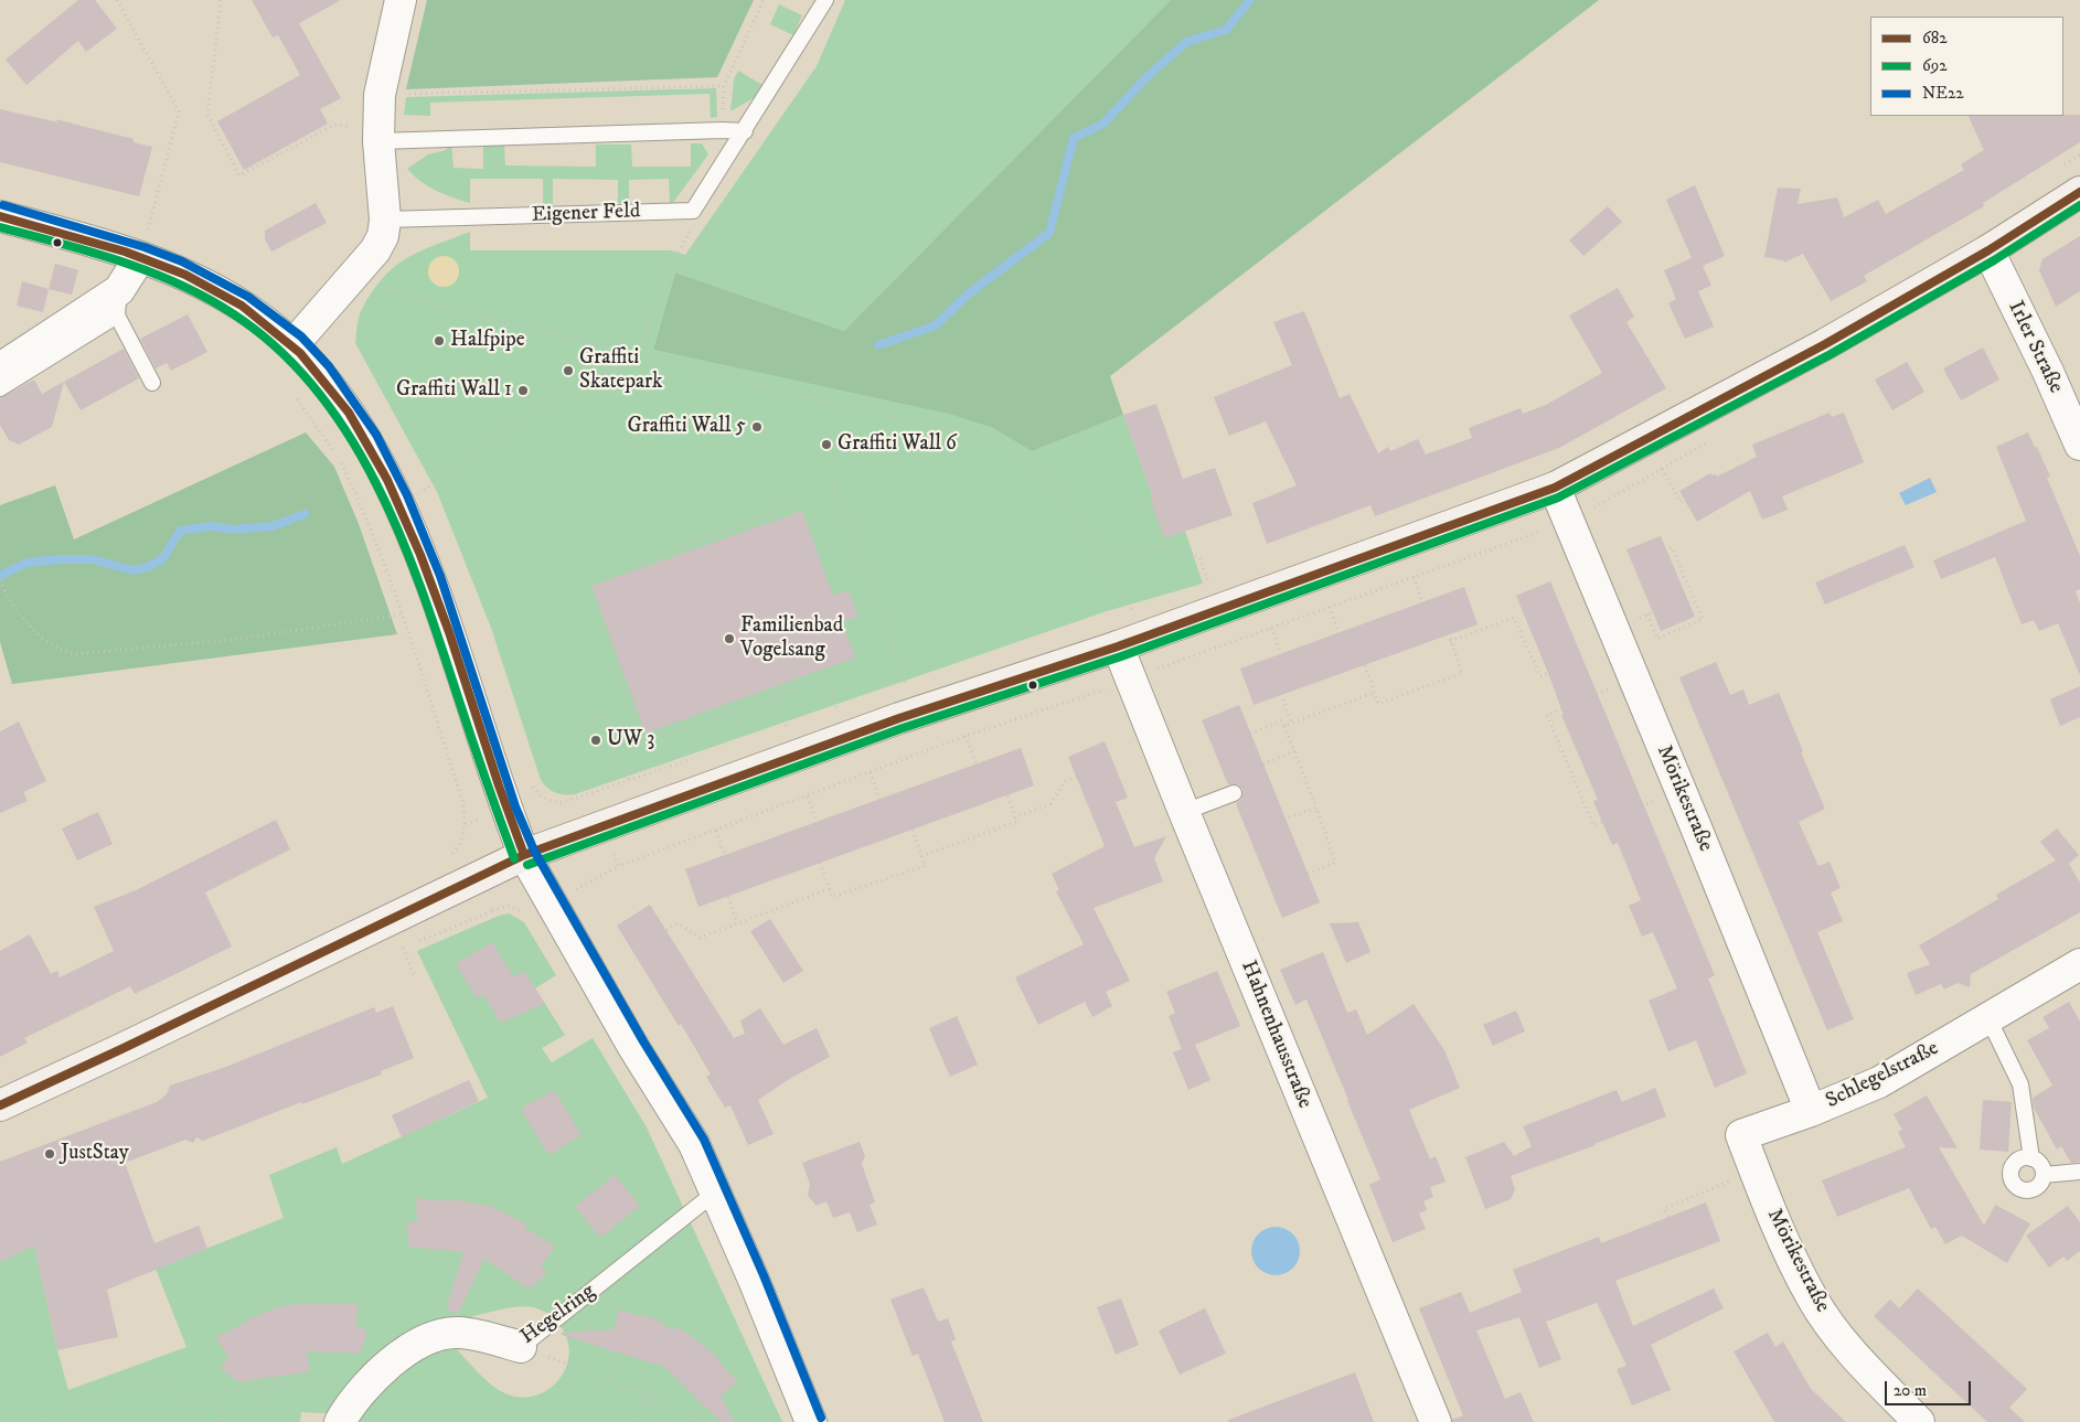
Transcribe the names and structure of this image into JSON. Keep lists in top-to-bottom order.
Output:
{
  "streets": {
    "street": [
      "Irler Straße",
      "Mörikestraße",
      "Hahnenhausstraße",
      "Schlegelstraße",
      "Hegelring"
    ],
    "lane": ["Eigener Feld"]
  },
  "crossings": [
    ["Mörikestraße", "Schlegelstraße"]
  ],
  "places": [
    "Halfpipe",
    "Graffiti Skatepark",
    "Graffiti Wall 1",
    "Graffiti Wall 5",
    "Graffiti Wall 6",
    "Familienbad Vogelsang",
    "UW 3",
    "JustStay"
  ],
  "lines": ["transit line 682", "transit line 692", "transit line NE22"],
  "legend": ["682", "692", "NE22"],
  "scale_bar": "20 m"
}
